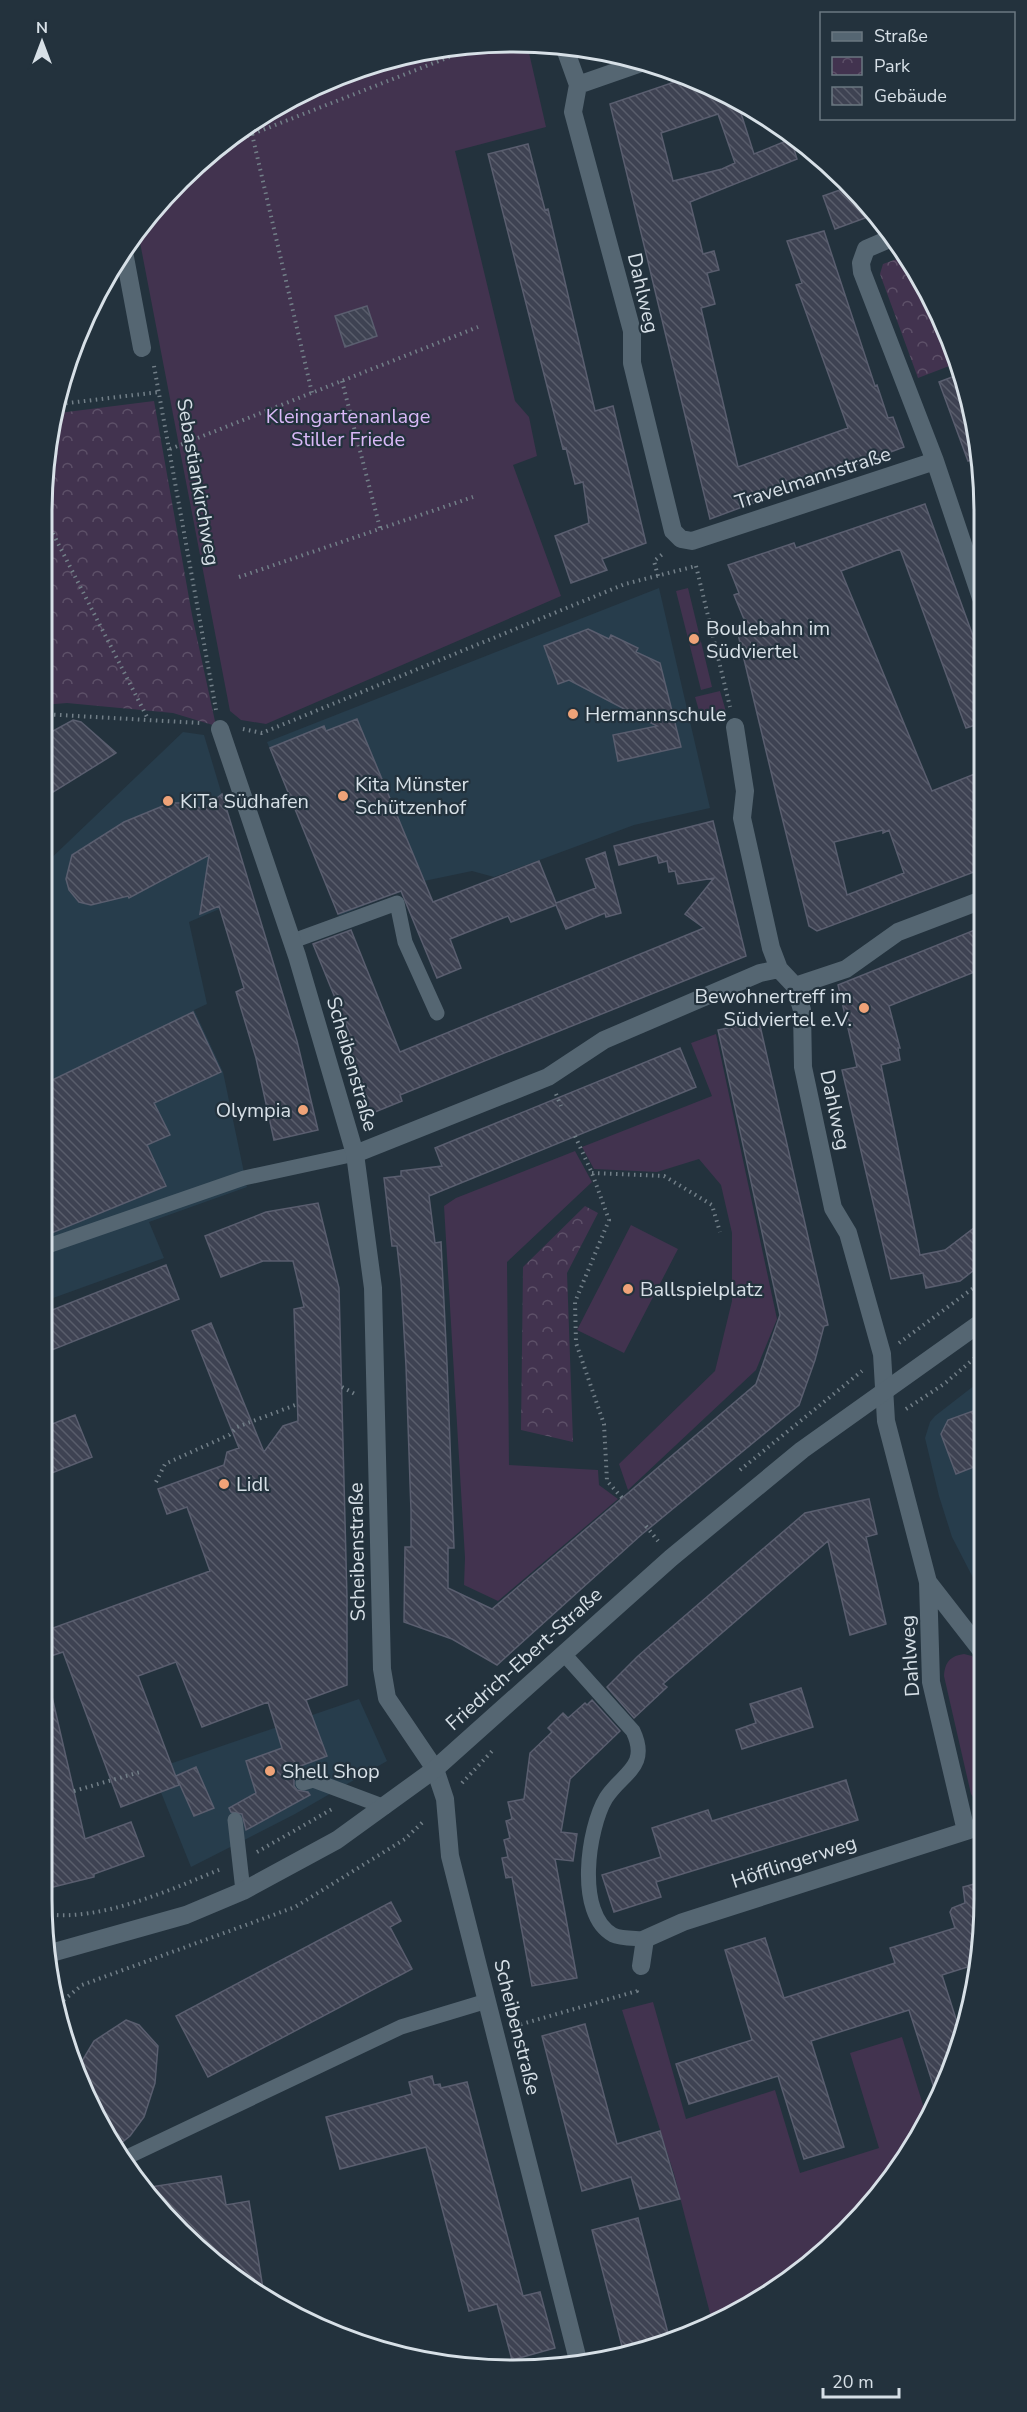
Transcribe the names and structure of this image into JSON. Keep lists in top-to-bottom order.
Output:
{
  "streets": {
    "street": [
      "Dahlweg",
      "Travelmannstraße",
      "Scheibenstraße",
      "Friedrich-Ebert-Straße",
      "Höfflingerweg"
    ],
    "path": ["Sebastiankirchweg"]
  },
  "crossings": [
    ["Dahlweg", "Travelmannstraße"],
    ["Dahlweg", "Friedrich-Ebert-Straße"],
    ["Dahlweg", "Höfflingerweg"],
    ["Sebastiankirchweg", "Scheibenstraße"],
    ["Scheibenstraße", "Friedrich-Ebert-Straße"]
  ],
  "parks": ["Kleingartenanlage Stiller Friede"],
  "places": [
    "Boulebahn im Südviertel",
    "Hermannschule",
    "Kita Münster Schützenhof",
    "KiTa Südhafen",
    "Bewohnertreff im Südviertel e.V.",
    "Olympia",
    "Ballspielplatz",
    "Lidl",
    "Shell Shop"
  ],
  "legend": ["Straße", "Park", "Gebäude"],
  "scale_bar": "20 m",
  "north": "top"
}
